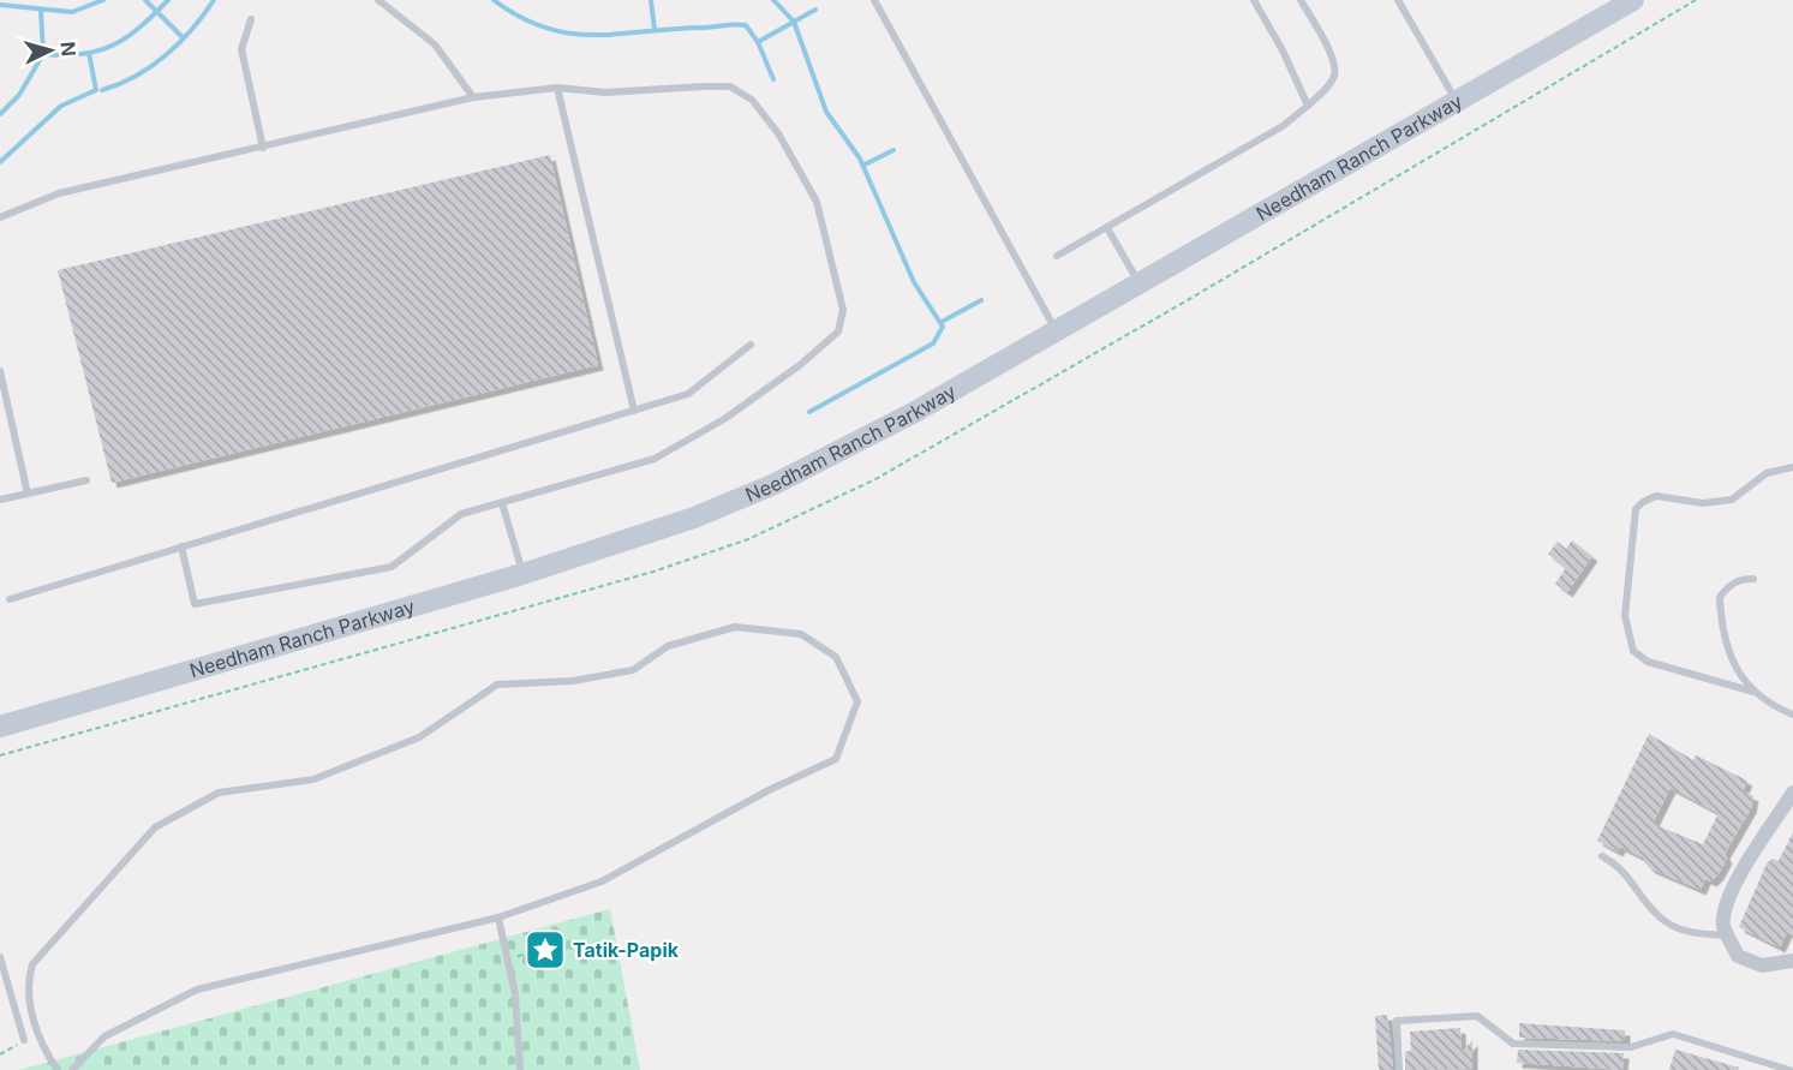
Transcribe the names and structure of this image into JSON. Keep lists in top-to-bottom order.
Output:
{
  "streets": {
    "street": ["Needham Ranch Parkway"]
  },
  "places": {
    "place": ["Tatik-Papik"]
  },
  "north": "right"
}
